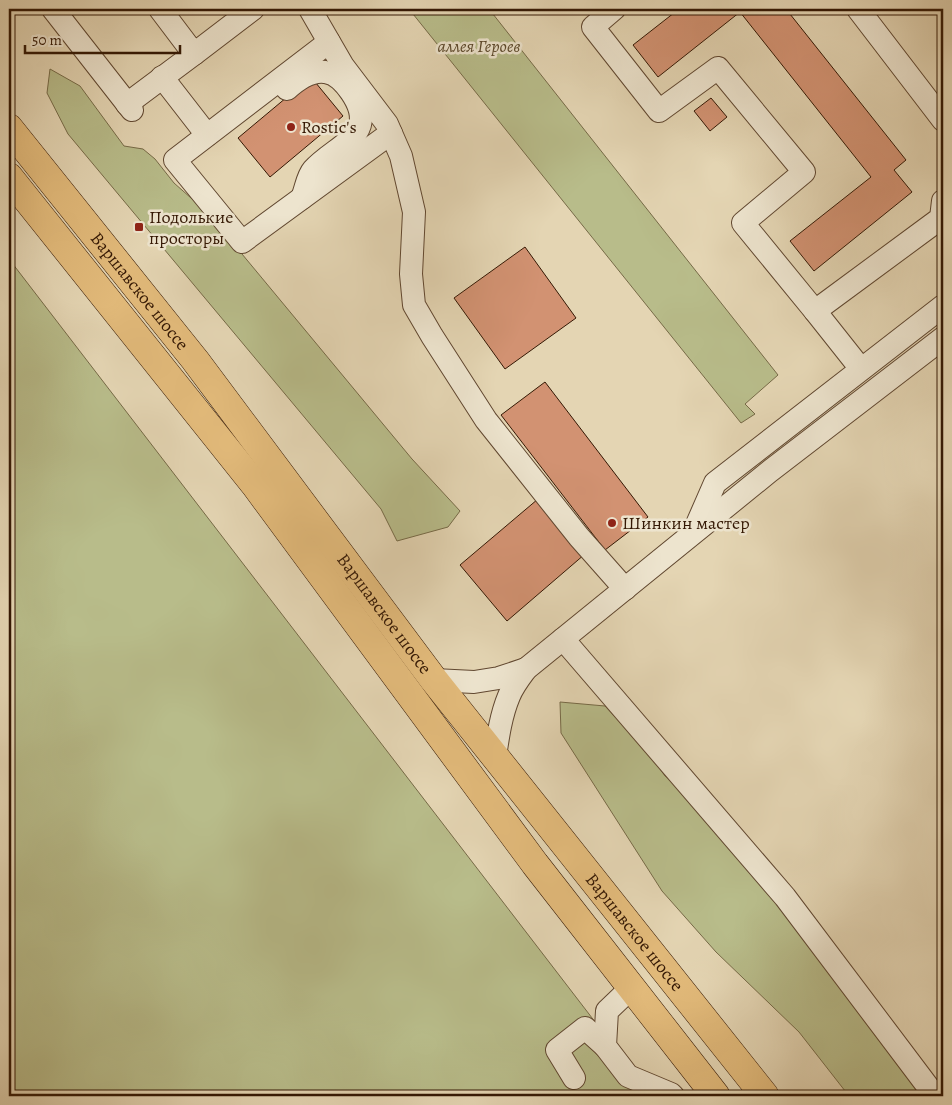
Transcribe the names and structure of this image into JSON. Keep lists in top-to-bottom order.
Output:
{
  "streets": {
    "main road": ["Варшавское шоссе"]
  },
  "parks": ["аллея Героев"],
  "places": {
    "other": ["Rostic's", "Шинкин мастер"],
    "transit": ["Подолькие просторы"]
  },
  "scale_bar": "50 m"
}
